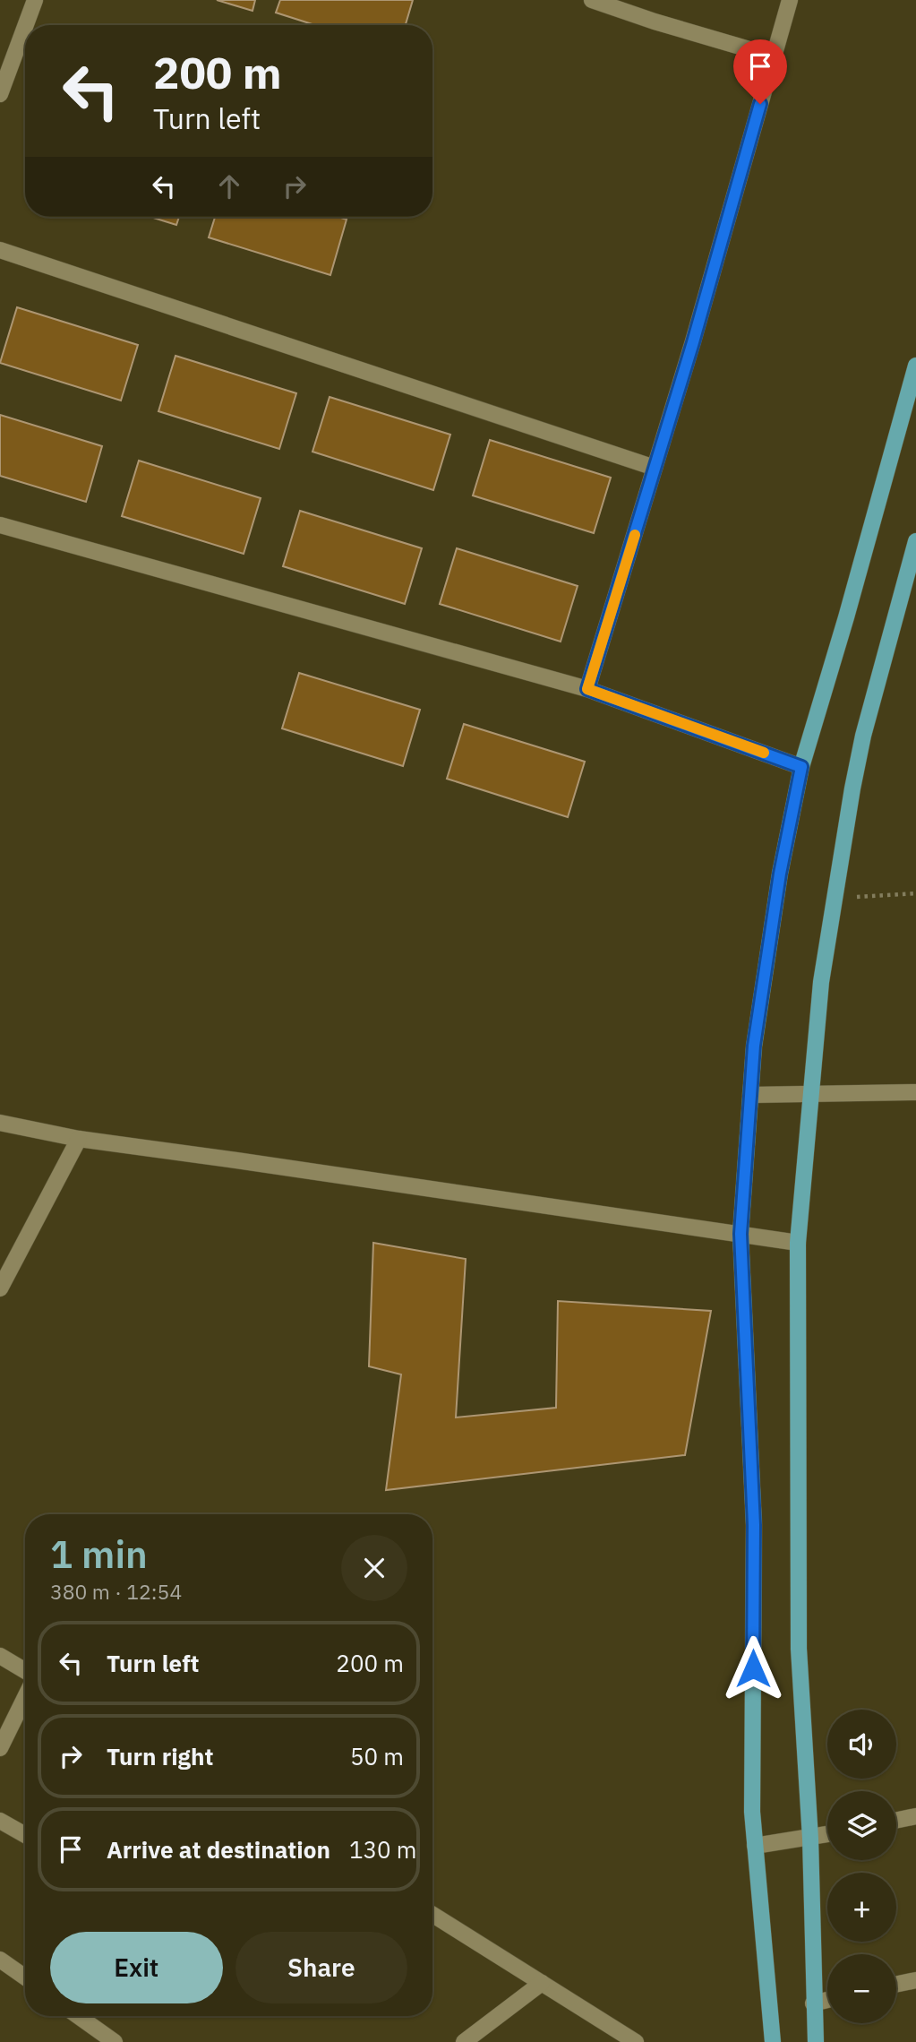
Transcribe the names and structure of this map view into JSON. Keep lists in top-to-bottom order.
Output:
{
  "page": {
    "turn": ["200 m", "Turn left"],
    "heading": ["1 min", "380 m · 12:54"],
    "list": [
      {
        "name": "Turn left",
        "value": "200 m"
      },
      {
        "name": "Turn right",
        "value": "50 m"
      },
      {
        "name": "Arrive at destination",
        "value": "130 m"
      }
    ],
    "map_buttons": ["+", "−"],
    "buttons": ["Exit", "Share"]
  }
}
